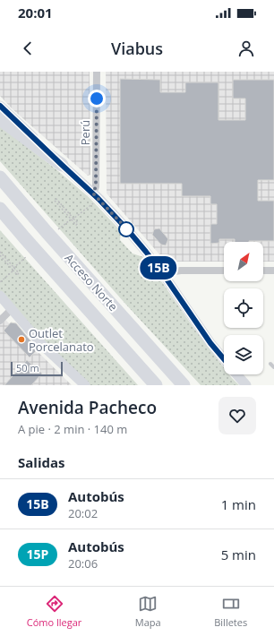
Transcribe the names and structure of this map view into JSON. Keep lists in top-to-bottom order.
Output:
{
  "streets": {
    "highway": ["Acceso Norte"],
    "street": ["Perú"]
  },
  "places": ["Outlet Porcelanato"],
  "lines": ["bus line 15B"],
  "scale_bar": "50 m",
  "north": "top right",
  "page": {
    "status": "20:01",
    "header": "Viabus",
    "on_map": "15B",
    "scale": "50 m",
    "heading": [
      ["Avenida Pacheco", "A pie · 2 min · 140 m"],
      "Salidas"
    ],
    "list": [
      {
        "mark": "15B",
        "name": "Autobús",
        "note": "20:02",
        "value": "1 min"
      },
      {
        "mark": "15P",
        "name": "Autobús",
        "note": "20:06",
        "value": "5 min"
      }
    ],
    "tabs": ["Cómo llegar", "Mapa", "Billetes"]
  }
}
